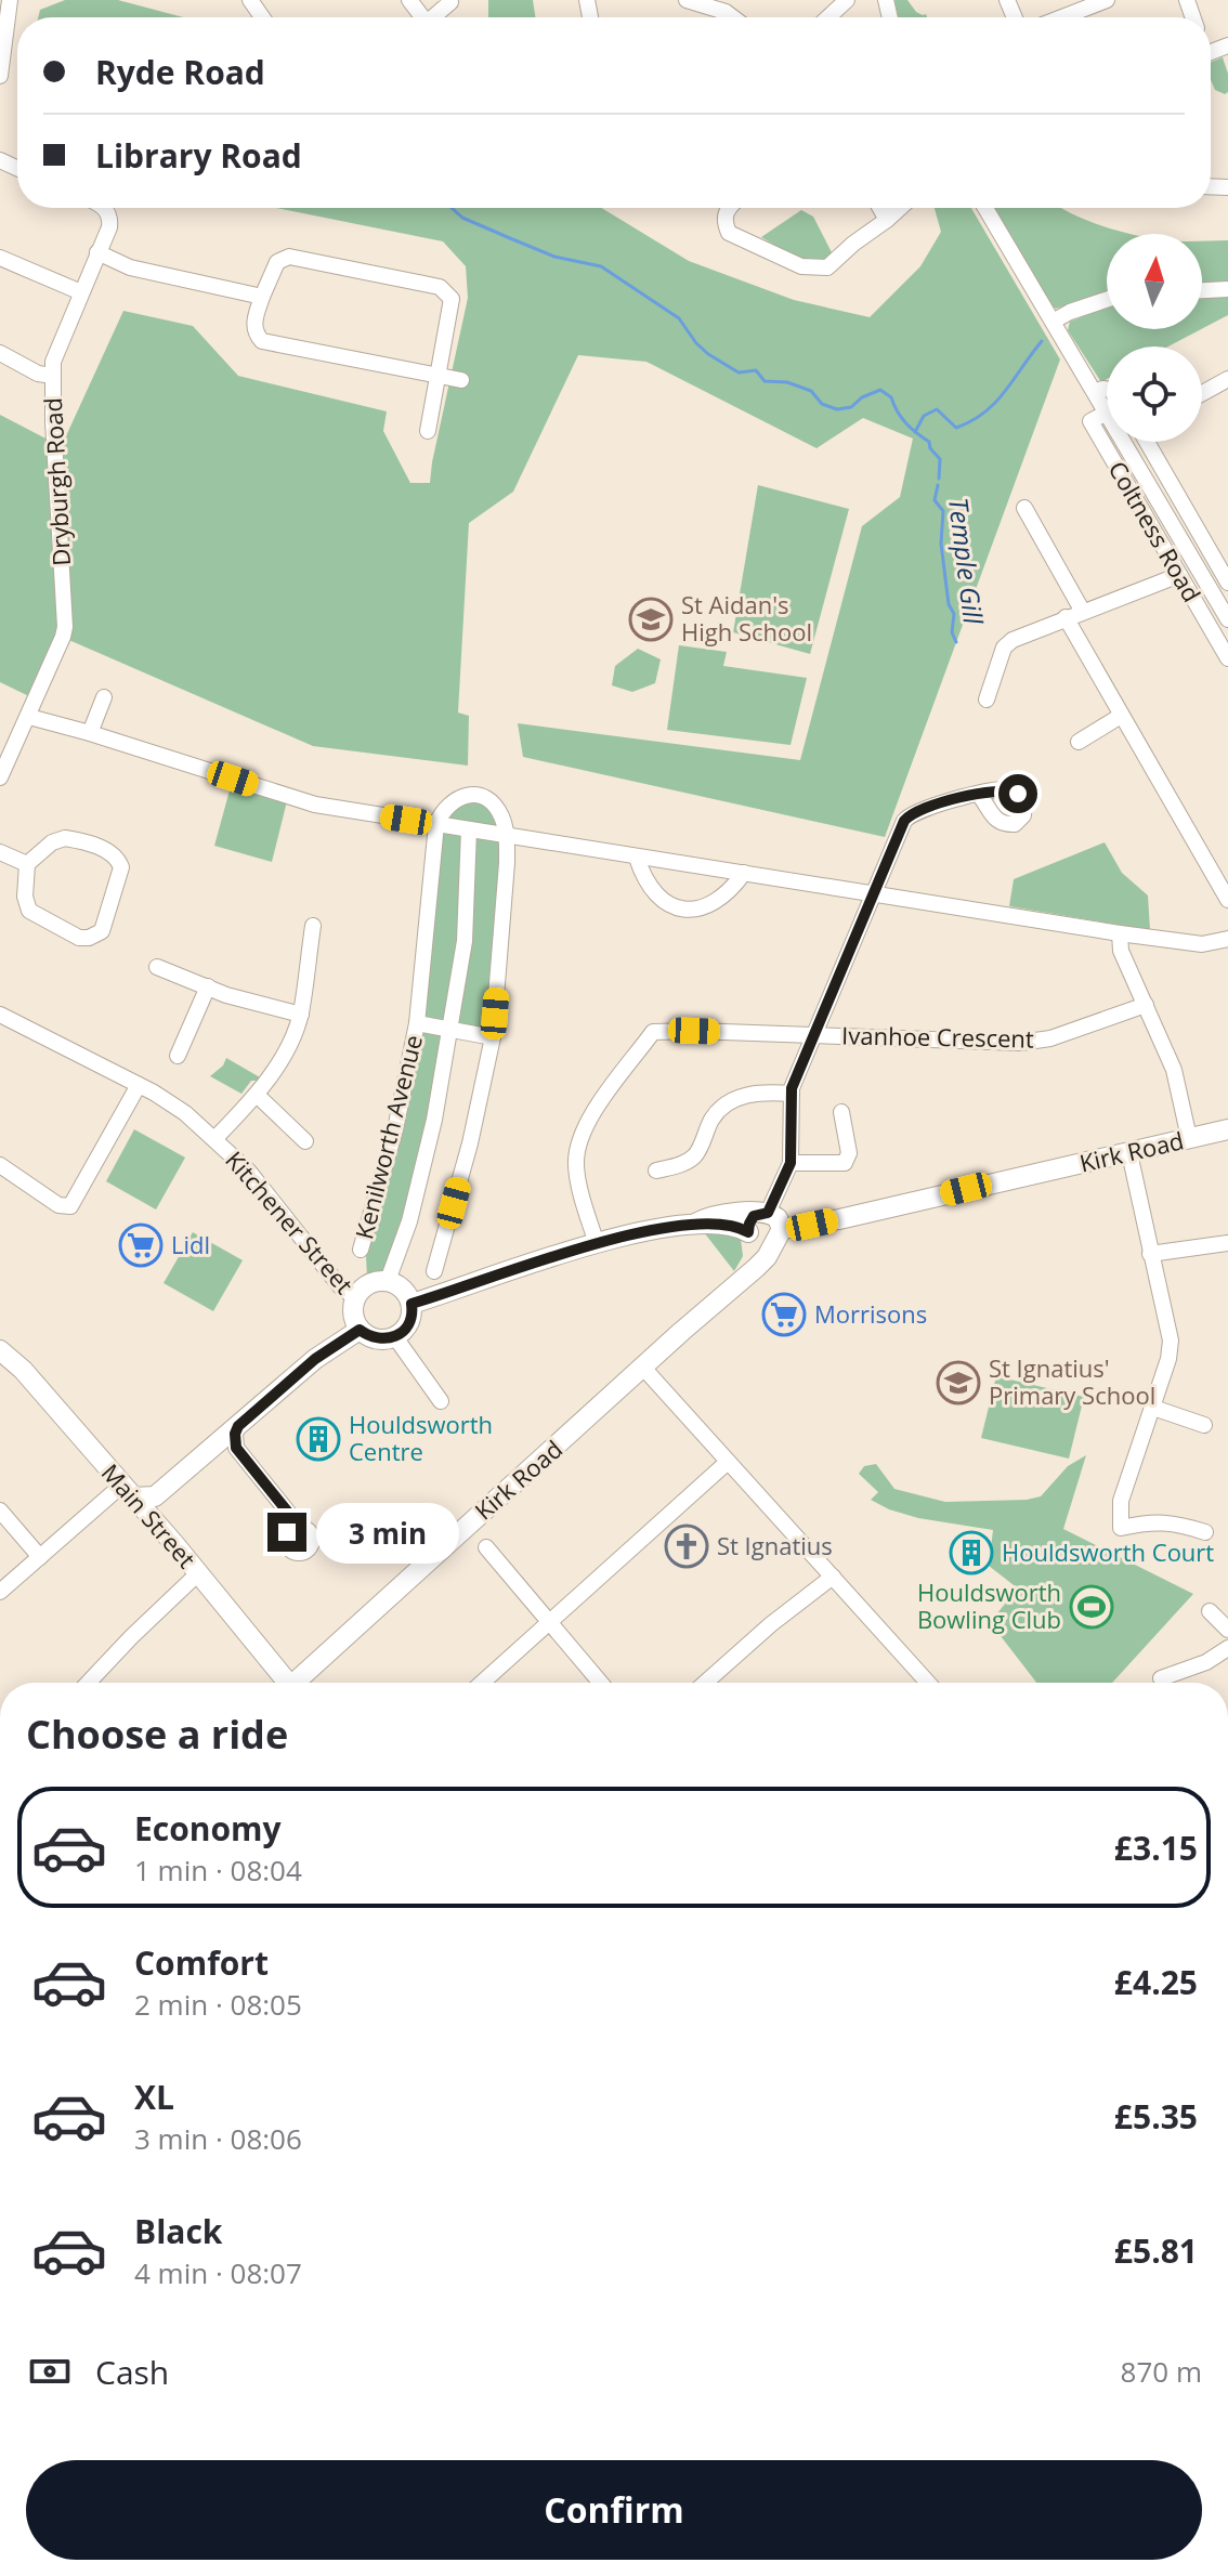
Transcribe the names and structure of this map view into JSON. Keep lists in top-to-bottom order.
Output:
{
  "streets": {
    "main road": ["Kirk Road", "Main Street"],
    "street": [
      "Dryburgh Road",
      "Coltness Road",
      "Ivanhoe Crescent",
      "Kenilworth Avenue",
      "Kitchener Street"
    ]
  },
  "crossings": [
    ["Ivanhoe Crescent", "Kirk Road"],
    ["Kenilworth Avenue", "Kirk Road"],
    ["Kenilworth Avenue", "Kitchener Street"],
    ["Kirk Road", "Kitchener Street"]
  ],
  "water": ["Temple Gill"],
  "places": {
    "school or university": ["St Aidan's High School", "St Ignatius' Primary School"],
    "supermarket": ["Lidl", "Morrisons"],
    "building": ["Houldsworth Centre", "Houldsworth Court"],
    "church": ["St Ignatius"],
    "sports": ["Houldsworth Bowling Club"]
  },
  "north": "top",
  "page": {
    "banner": ["Ryde Road", "Library Road"],
    "bubble": "3 min",
    "heading": "Choose a ride",
    "list": [
      {
        "name": "Economy",
        "note": "1 min · 08:04",
        "value": "£3.15"
      },
      {
        "name": "Comfort",
        "note": "2 min · 08:05",
        "value": "£4.25"
      },
      {
        "name": "XL",
        "note": "3 min · 08:06",
        "value": "£5.35"
      },
      {
        "name": "Black",
        "note": "4 min · 08:07",
        "value": "£5.81"
      }
    ],
    "pay": ["Cash", "870 m"],
    "buttons": "Confirm"
  }
}
